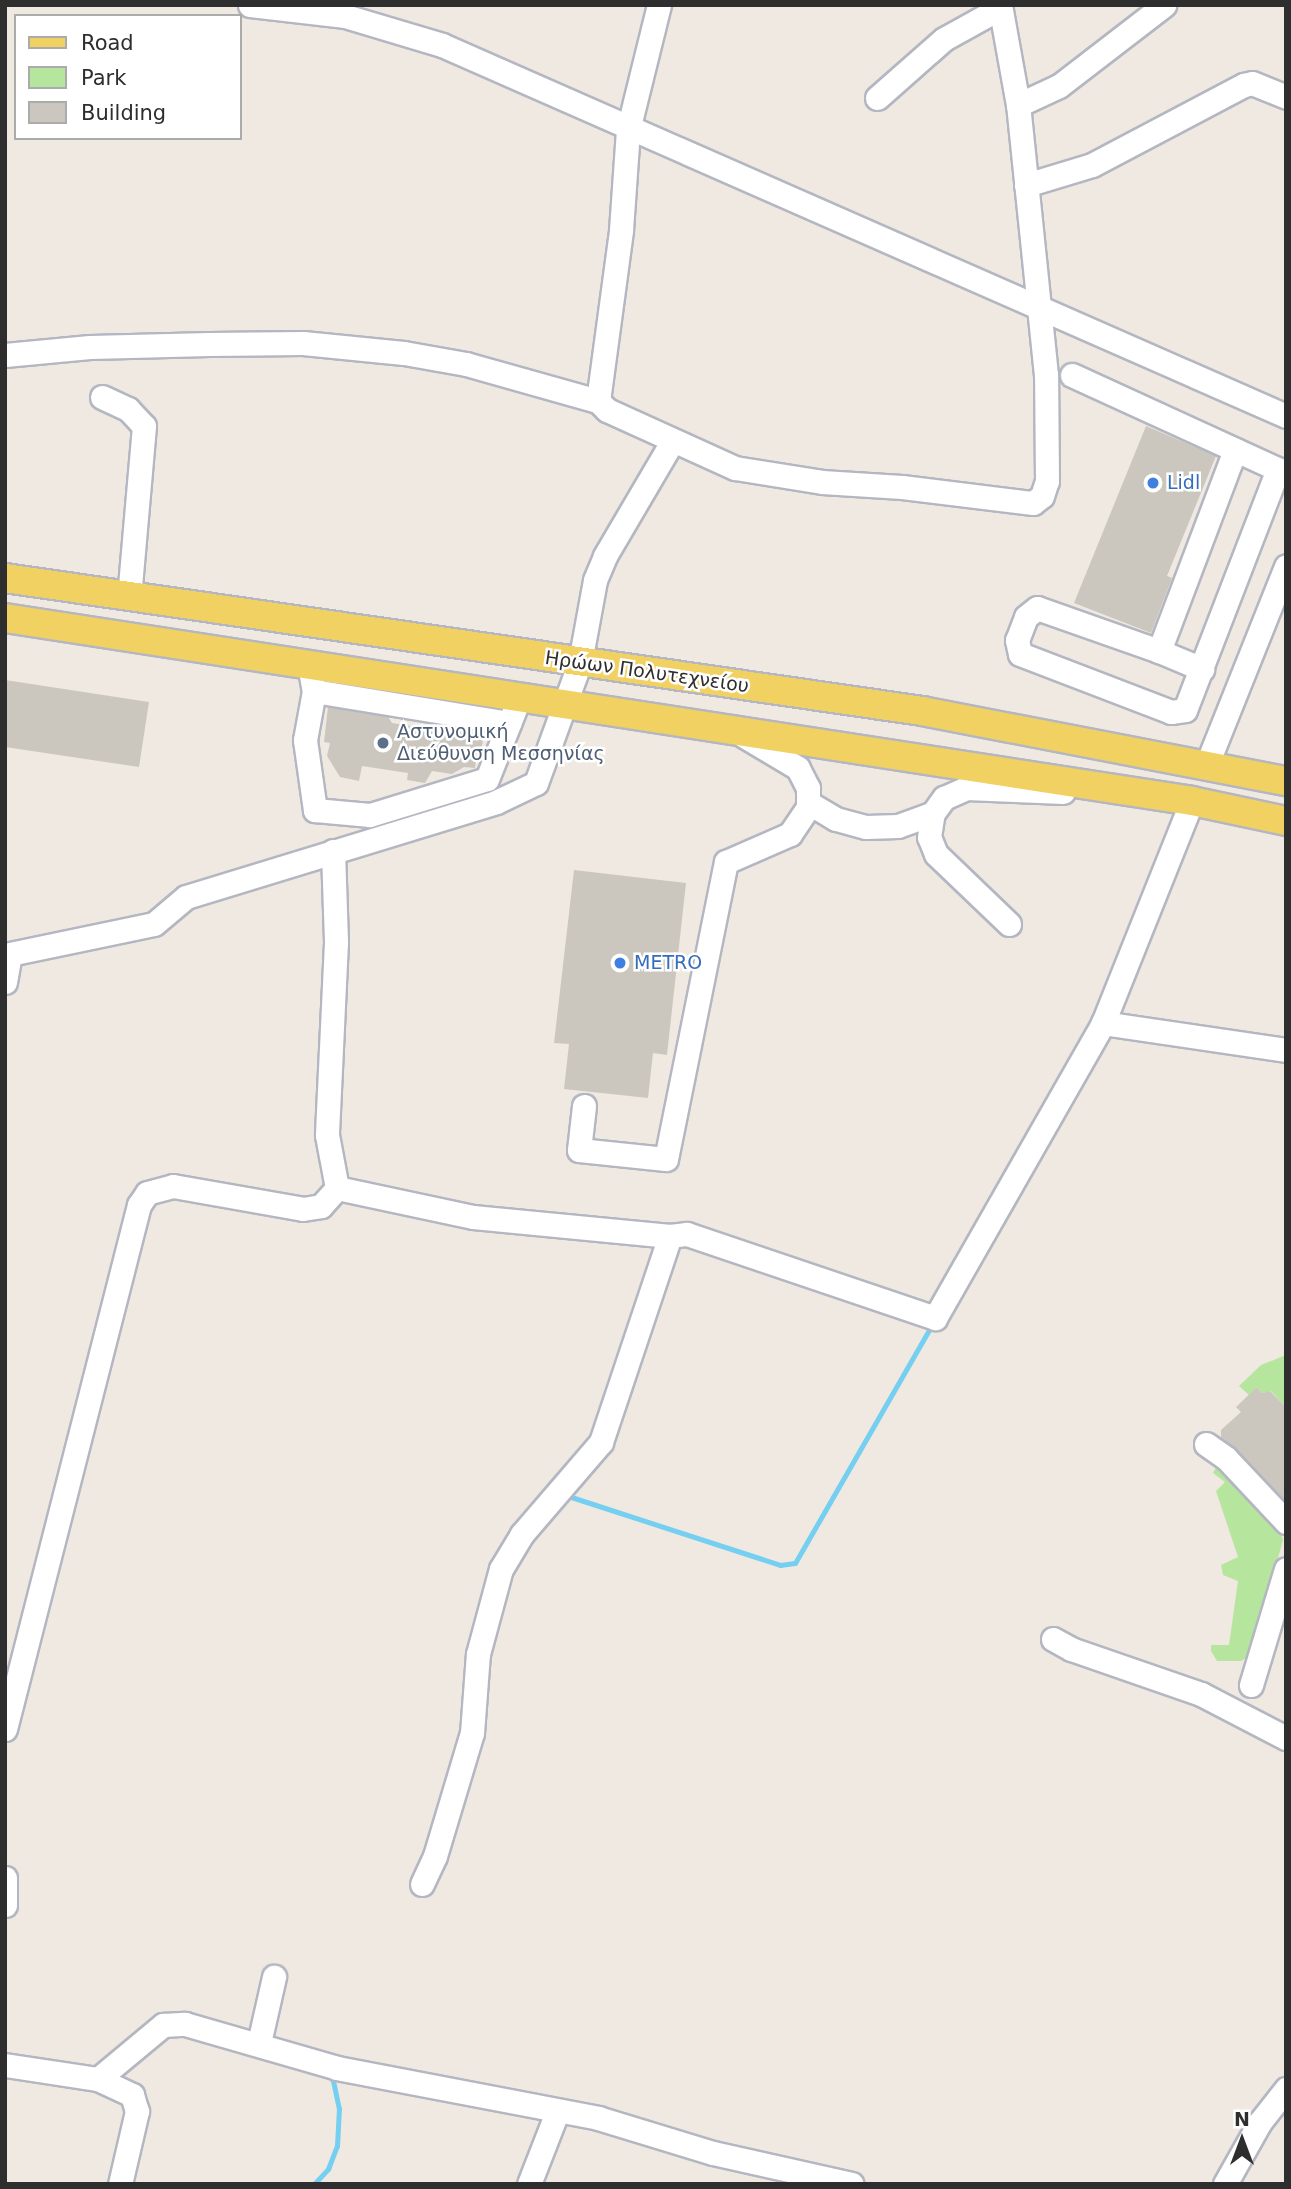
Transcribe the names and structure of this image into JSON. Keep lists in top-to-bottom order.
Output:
{
  "streets": {
    "main road": ["Ηρώων Πολυτεχνείου"]
  },
  "places": ["Lidl", "Αστυνομική Διεύθυνση Μεσσηνίας", "METRO"],
  "legend": ["Road", "Park", "Building"],
  "north": "top"
}
